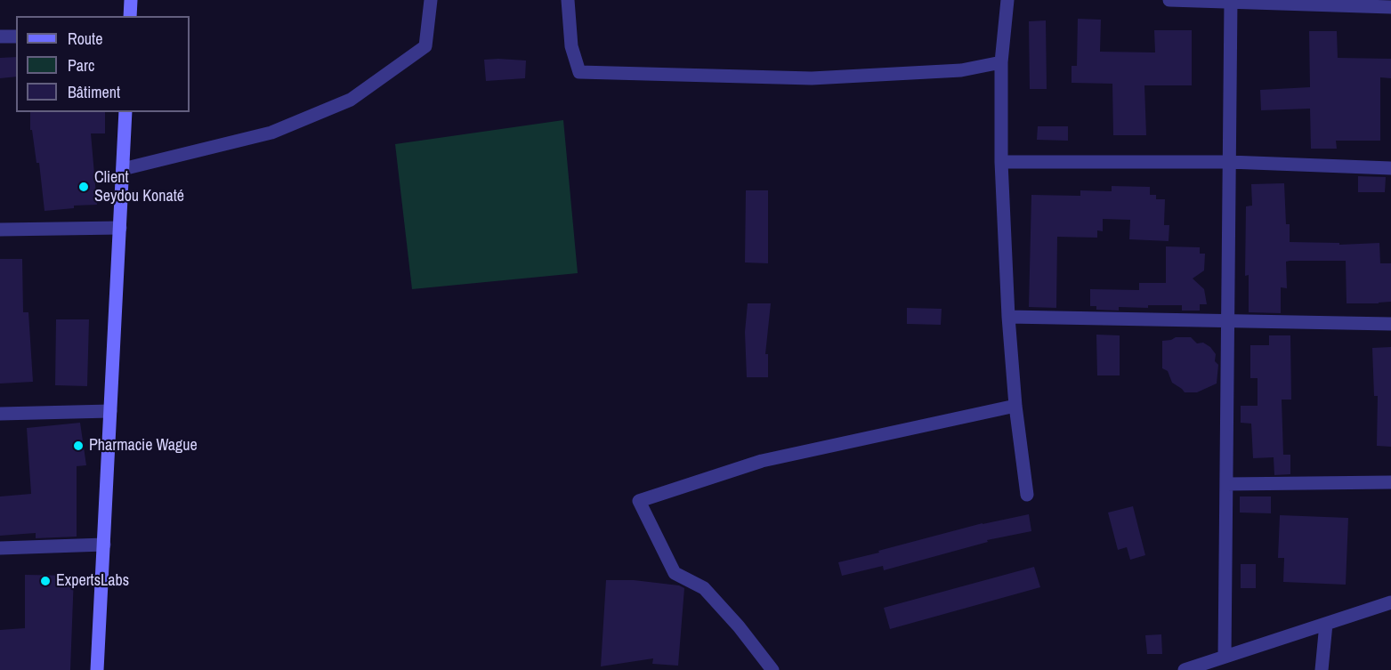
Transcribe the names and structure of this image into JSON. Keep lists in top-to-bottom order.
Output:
{
  "places": ["Client Seydou Konaté", "Pharmacie Wague", "ExpertsLabs"],
  "legend": ["Route", "Parc", "Bâtiment"]
}
